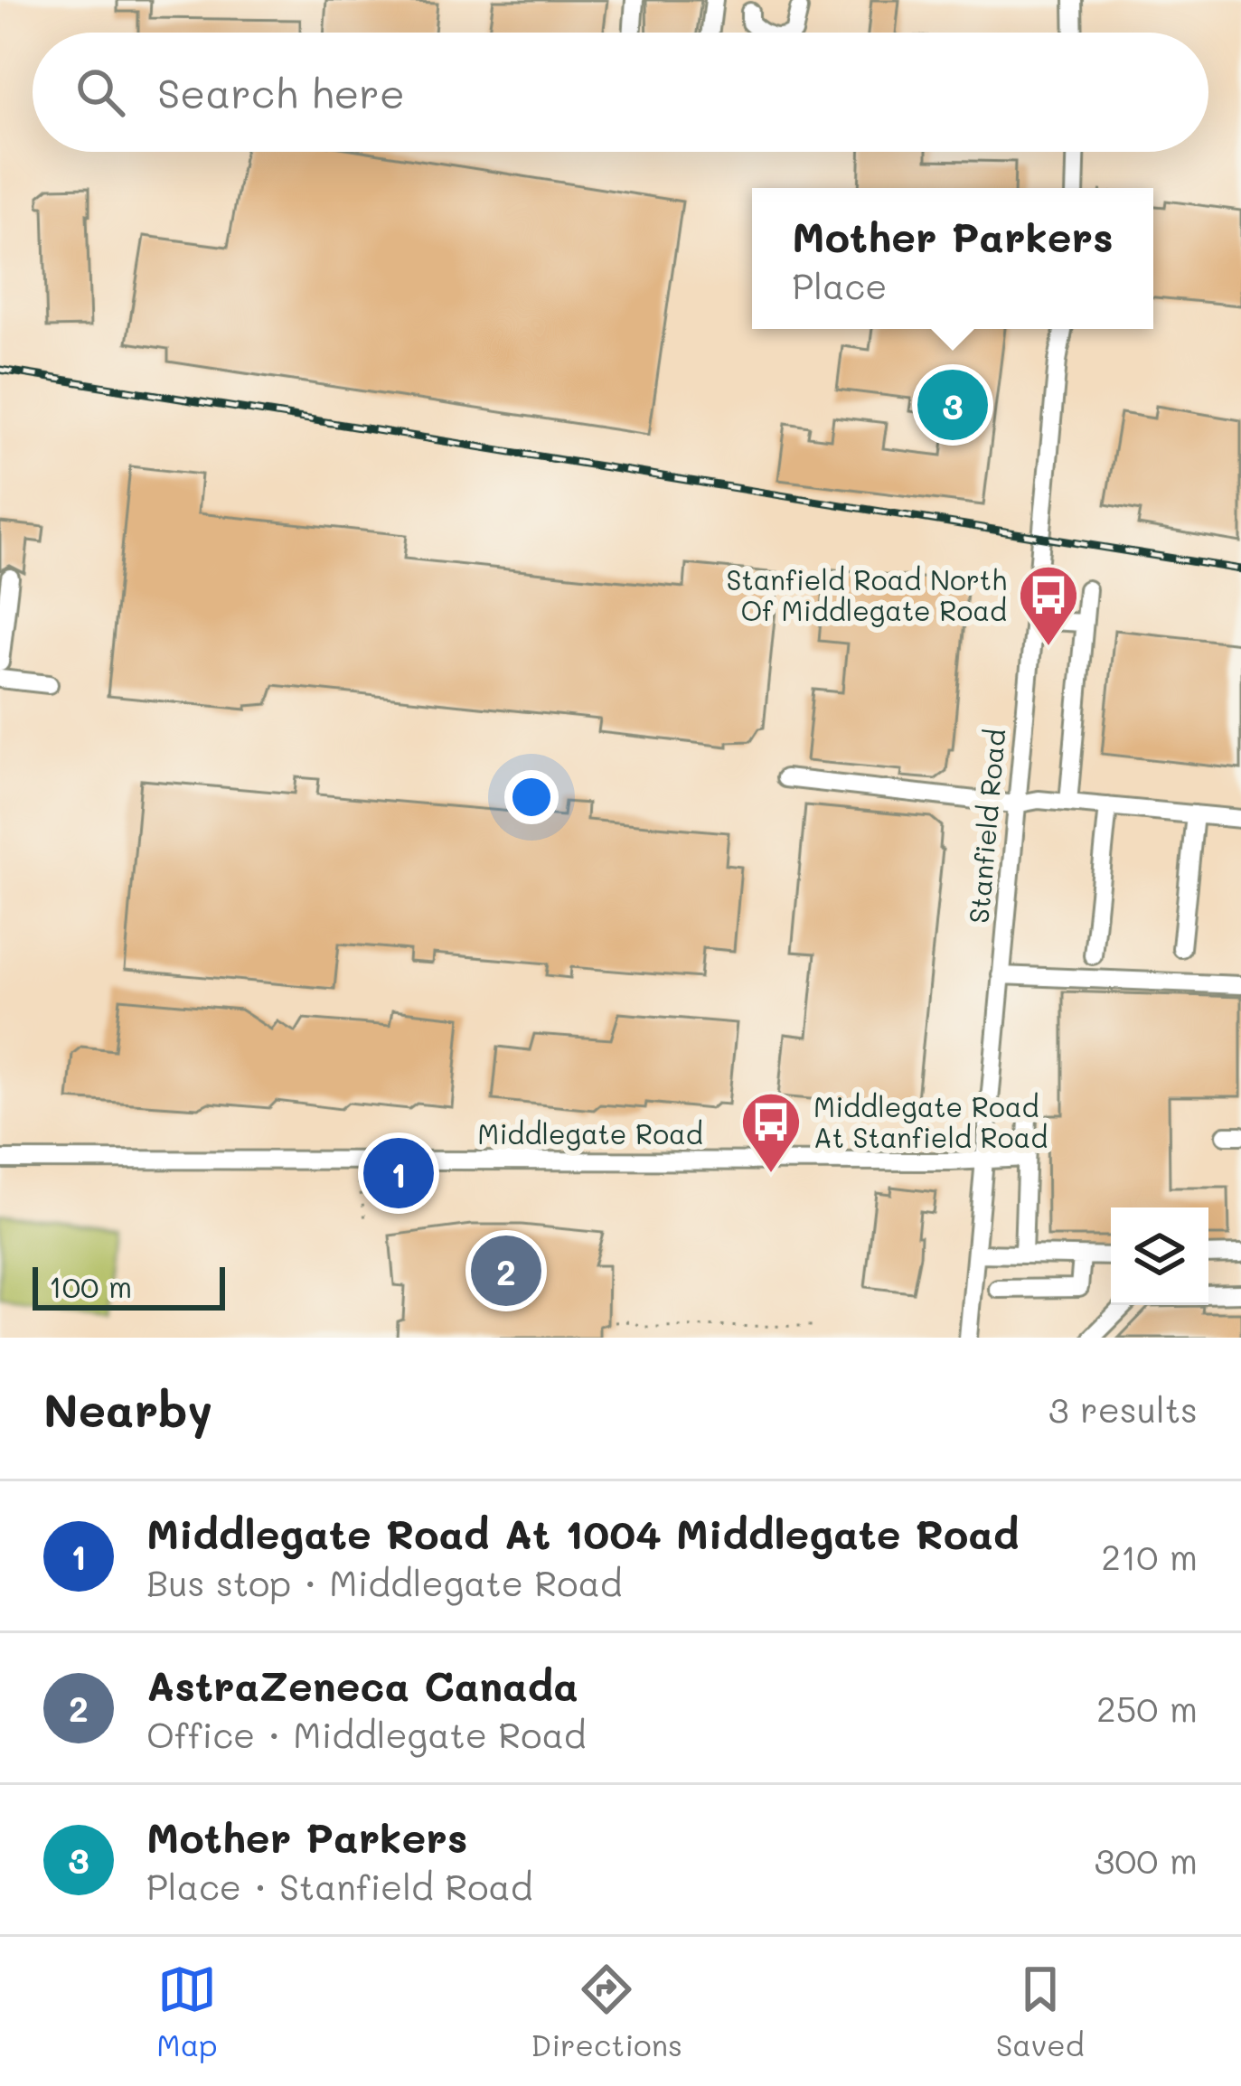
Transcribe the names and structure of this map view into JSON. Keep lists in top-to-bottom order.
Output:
{
  "streets": {
    "street": ["Stanfield Road", "Middlegate Road"]
  },
  "crossings": [
    ["Stanfield Road", "Middlegate Road"]
  ],
  "places": {
    "bus stop": ["Stanfield Road North Of Middlegate Road", "Middlegate Road At Stanfield Road"]
  },
  "scale_bar": "100 m",
  "page": {
    "search": "Search here",
    "popup": ["Mother Parkers", "Place"],
    "pins": ["3", "1", "2"],
    "scale": "100 m",
    "heading": ["Nearby", "3 results"],
    "list": [
      {
        "mark": "1",
        "name": "Middlegate Road At 1004 Middlegate Road",
        "note": "Bus stop · Middlegate Road",
        "value": "210 m"
      },
      {
        "mark": "2",
        "name": "AstraZeneca Canada",
        "note": "Office · Middlegate Road",
        "value": "250 m"
      },
      {
        "mark": "3",
        "name": "Mother Parkers",
        "note": "Place · Stanfield Road",
        "value": "300 m"
      }
    ],
    "nav": ["Map", "Directions", "Saved"]
  }
}
